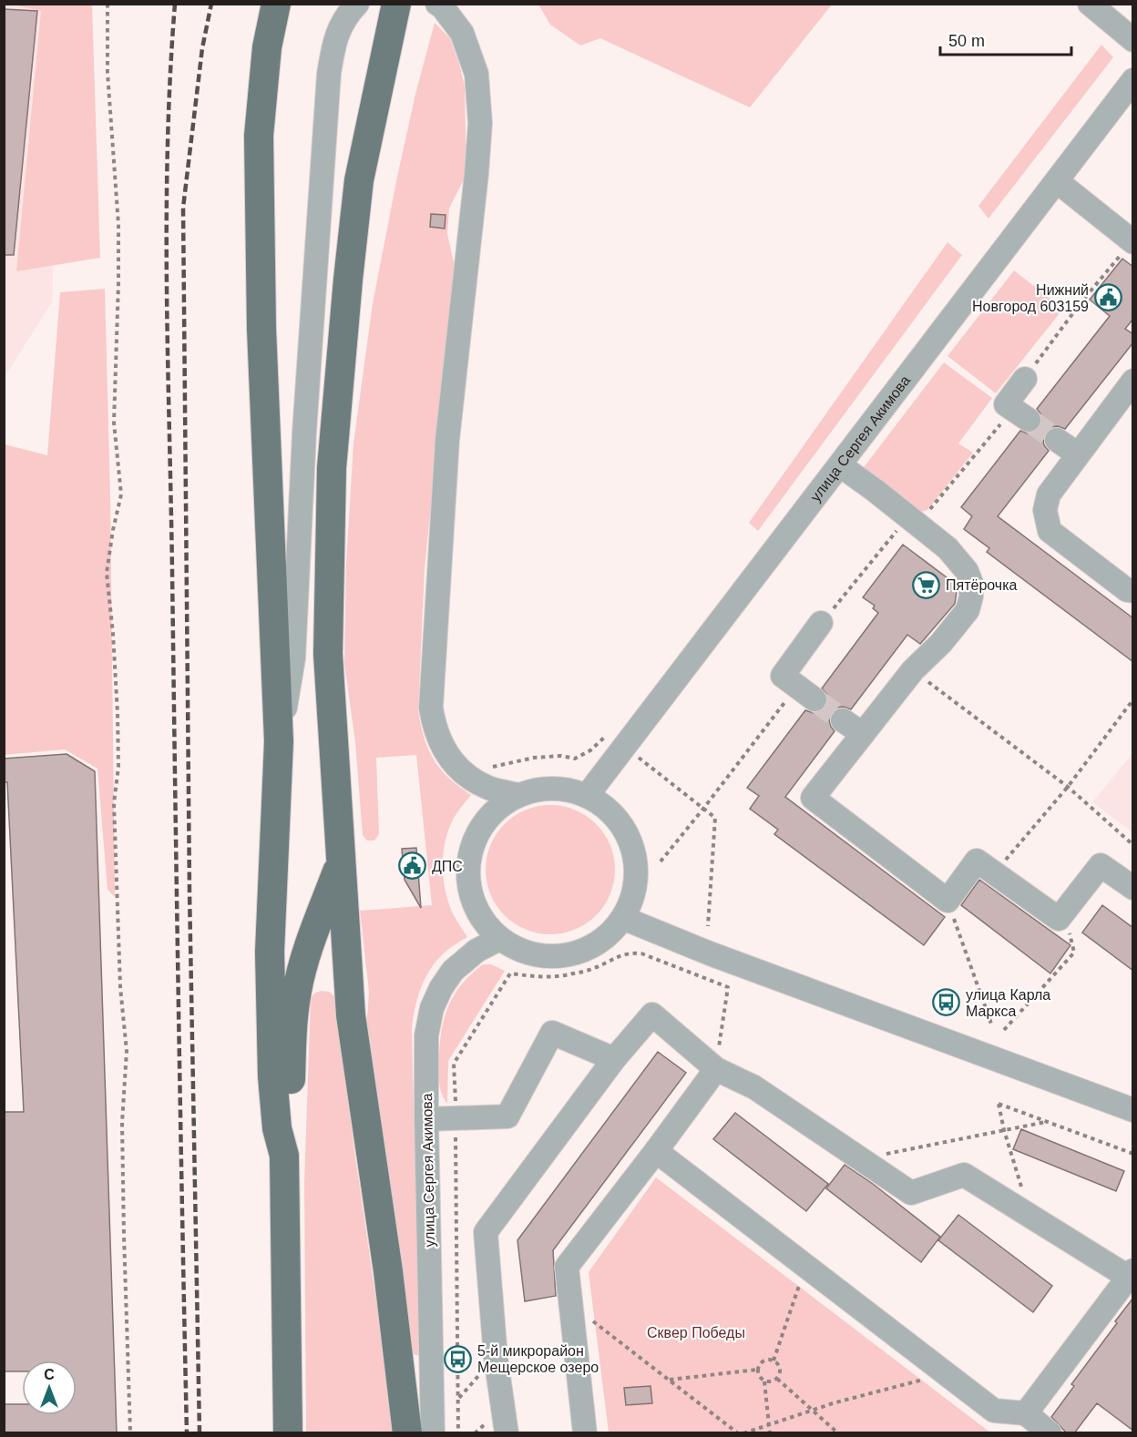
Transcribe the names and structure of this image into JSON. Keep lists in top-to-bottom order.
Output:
{
  "streets": {
    "street": ["улица Сергея Акимова"]
  },
  "parks": ["Сквер Победы"],
  "places": {
    "public building": ["Нижний Новгород 603159", "ДПС"],
    "supermarket": ["Пятёрочка"],
    "bus stop": ["улица Карла Маркса", "5-й микрорайон Мещерское озеро"]
  },
  "scale_bar": "50 m",
  "north": "top"
}
